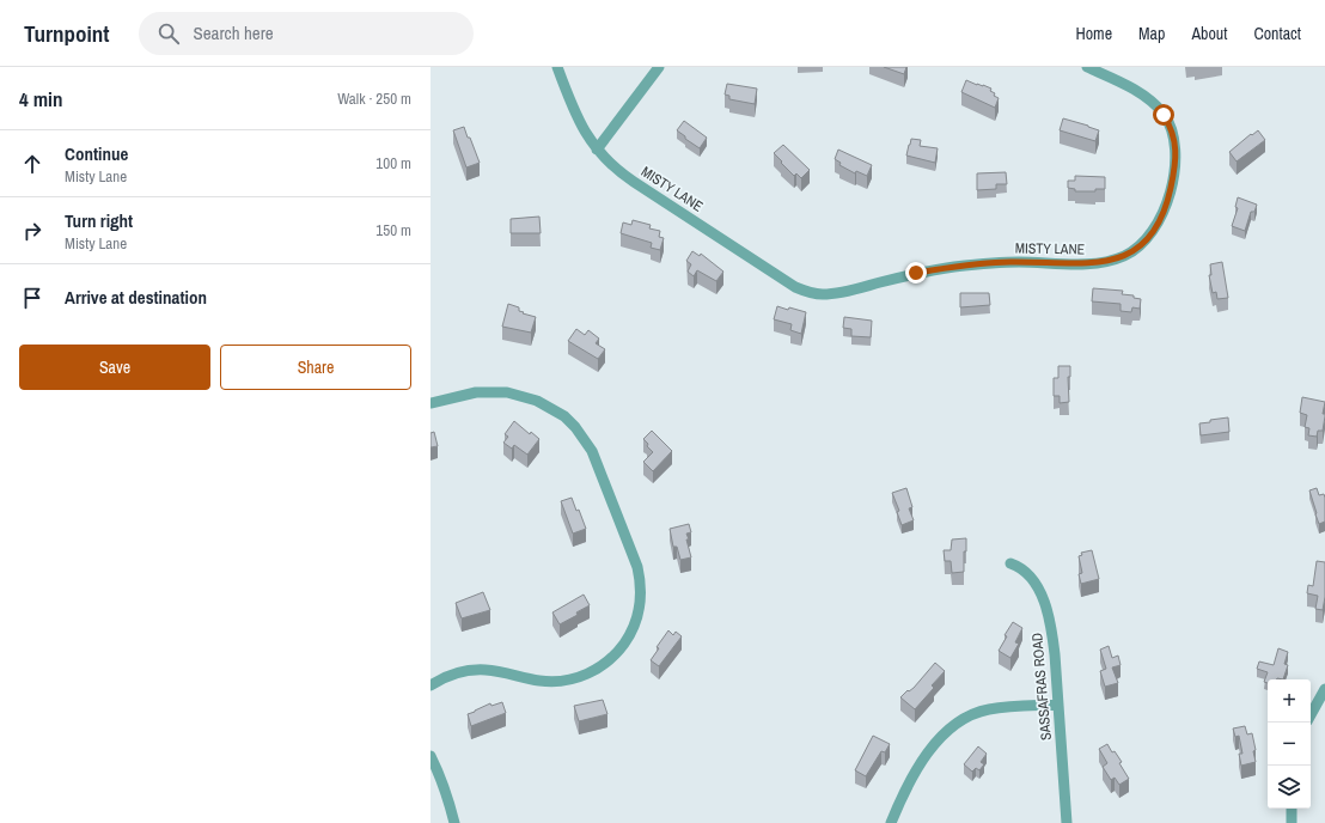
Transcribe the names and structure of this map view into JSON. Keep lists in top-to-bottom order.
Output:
{
  "streets": {
    "street": ["MISTY LANE", "SASSAFRAS ROAD"]
  },
  "page": {
    "header": "Turnpoint",
    "search": "Search here",
    "nav": [
      "Home",
      "Map",
      "About",
      "Contact"
    ],
    "heading": ["4 min", "Walk · 250 m"],
    "list": [
      ["Continue", "Misty Lane", "100 m"],
      ["Turn right", "Misty Lane", "150 m"],
      "Arrive at destination"
    ],
    "buttons": ["Save", "Share"],
    "map_buttons": ["+", "−"]
  }
}
